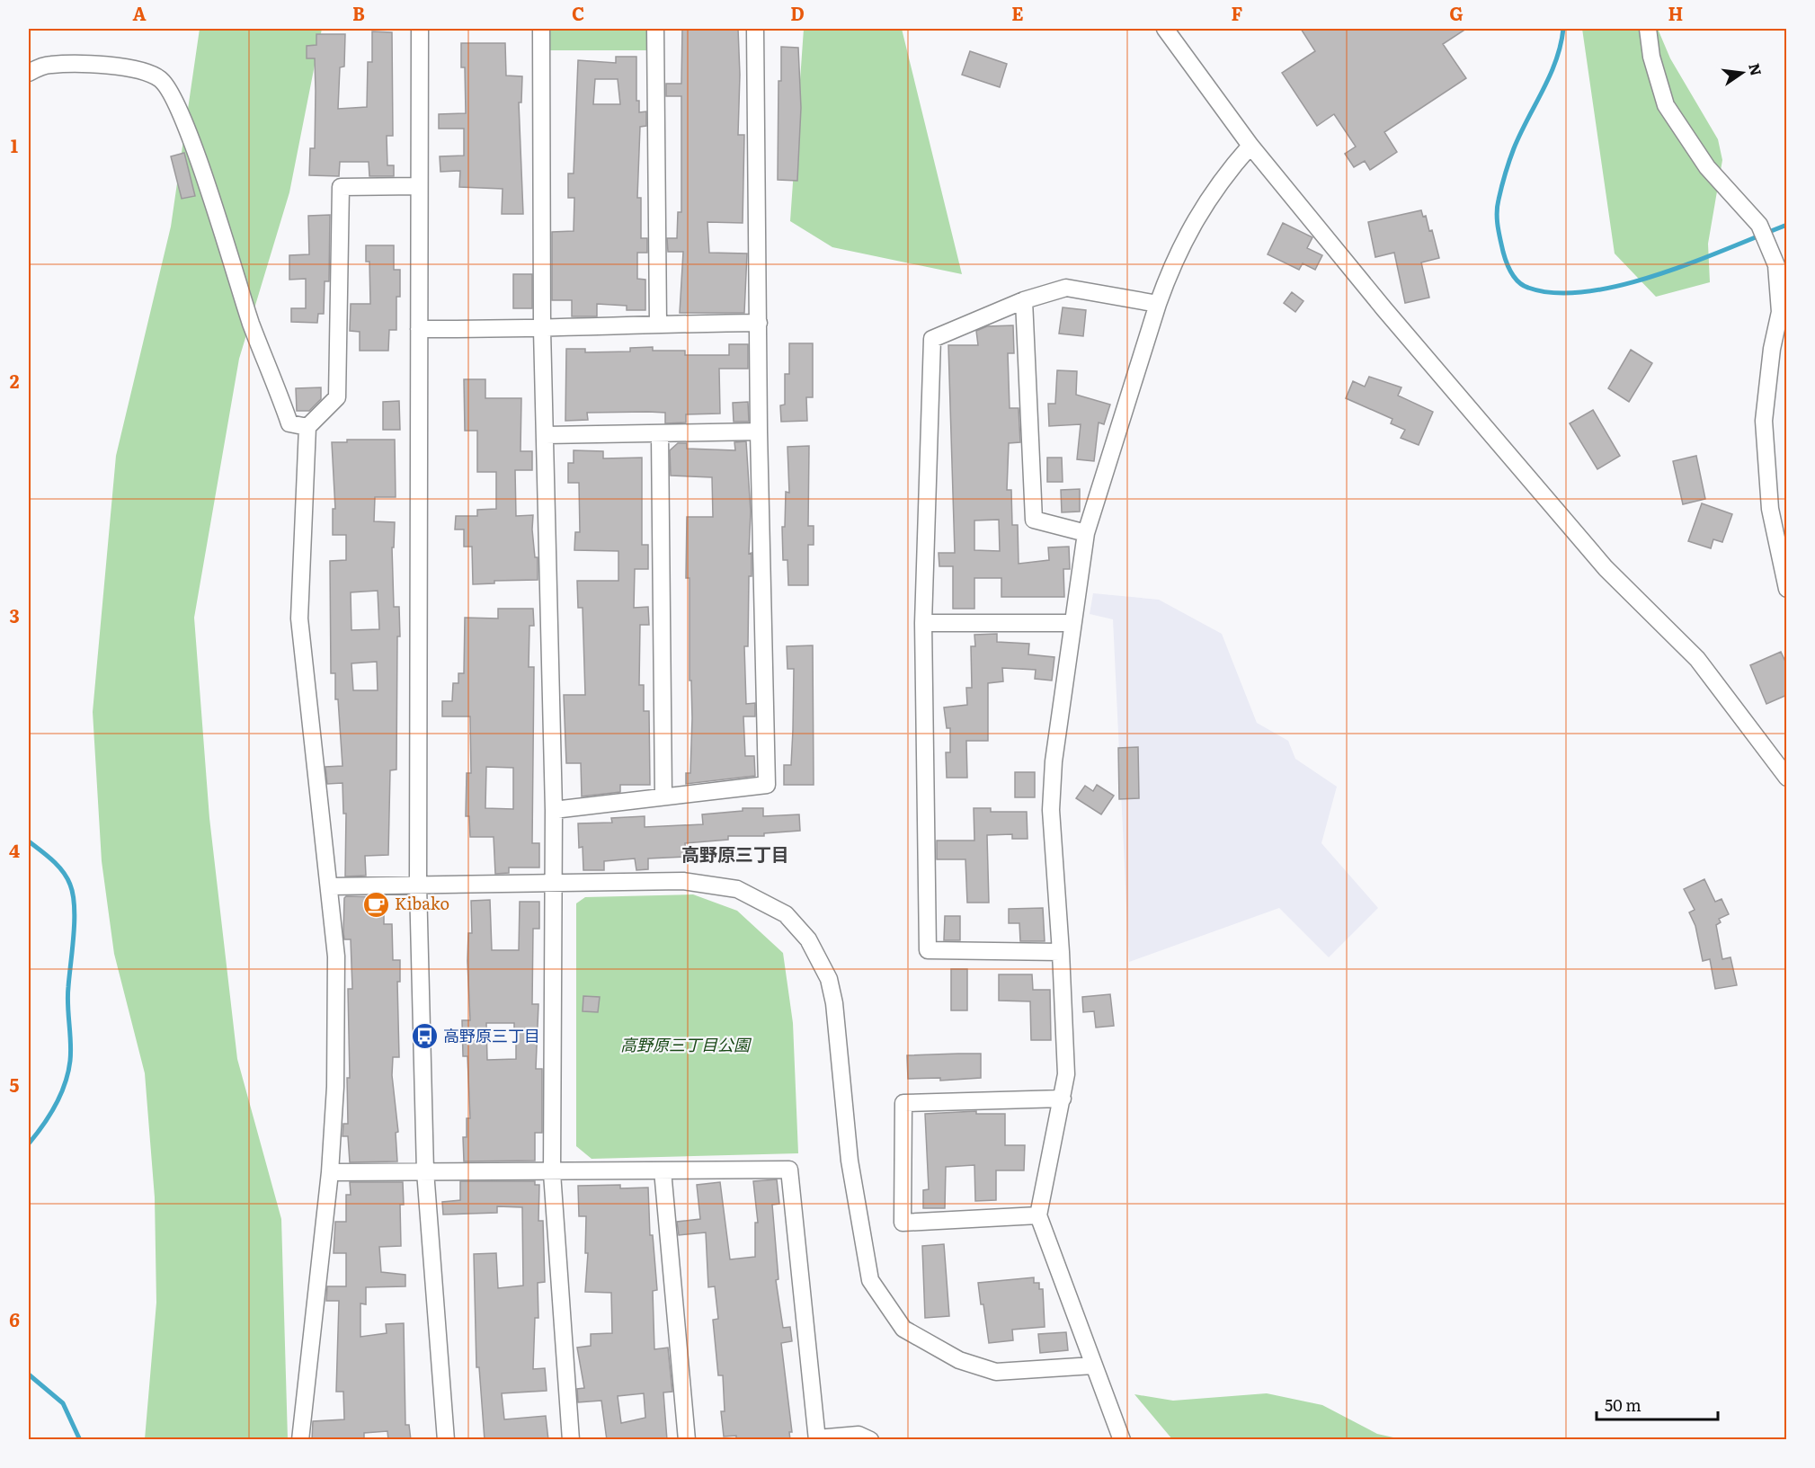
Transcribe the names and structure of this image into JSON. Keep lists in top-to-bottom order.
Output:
{
  "districts": ["高野原三丁目"],
  "parks": ["高野原三丁目公園"],
  "places": {
    "cafe": ["Kibako"],
    "bus stop": ["高野原三丁目"]
  },
  "scale_bar": "50 m",
  "north": "right",
  "grid": {
    "columns": [
      "A",
      "B",
      "C",
      "D",
      "E",
      "F",
      "G",
      "H"
    ],
    "rows": [
      "1",
      "2",
      "3",
      "4",
      "5",
      "6"
    ]
  }
}
